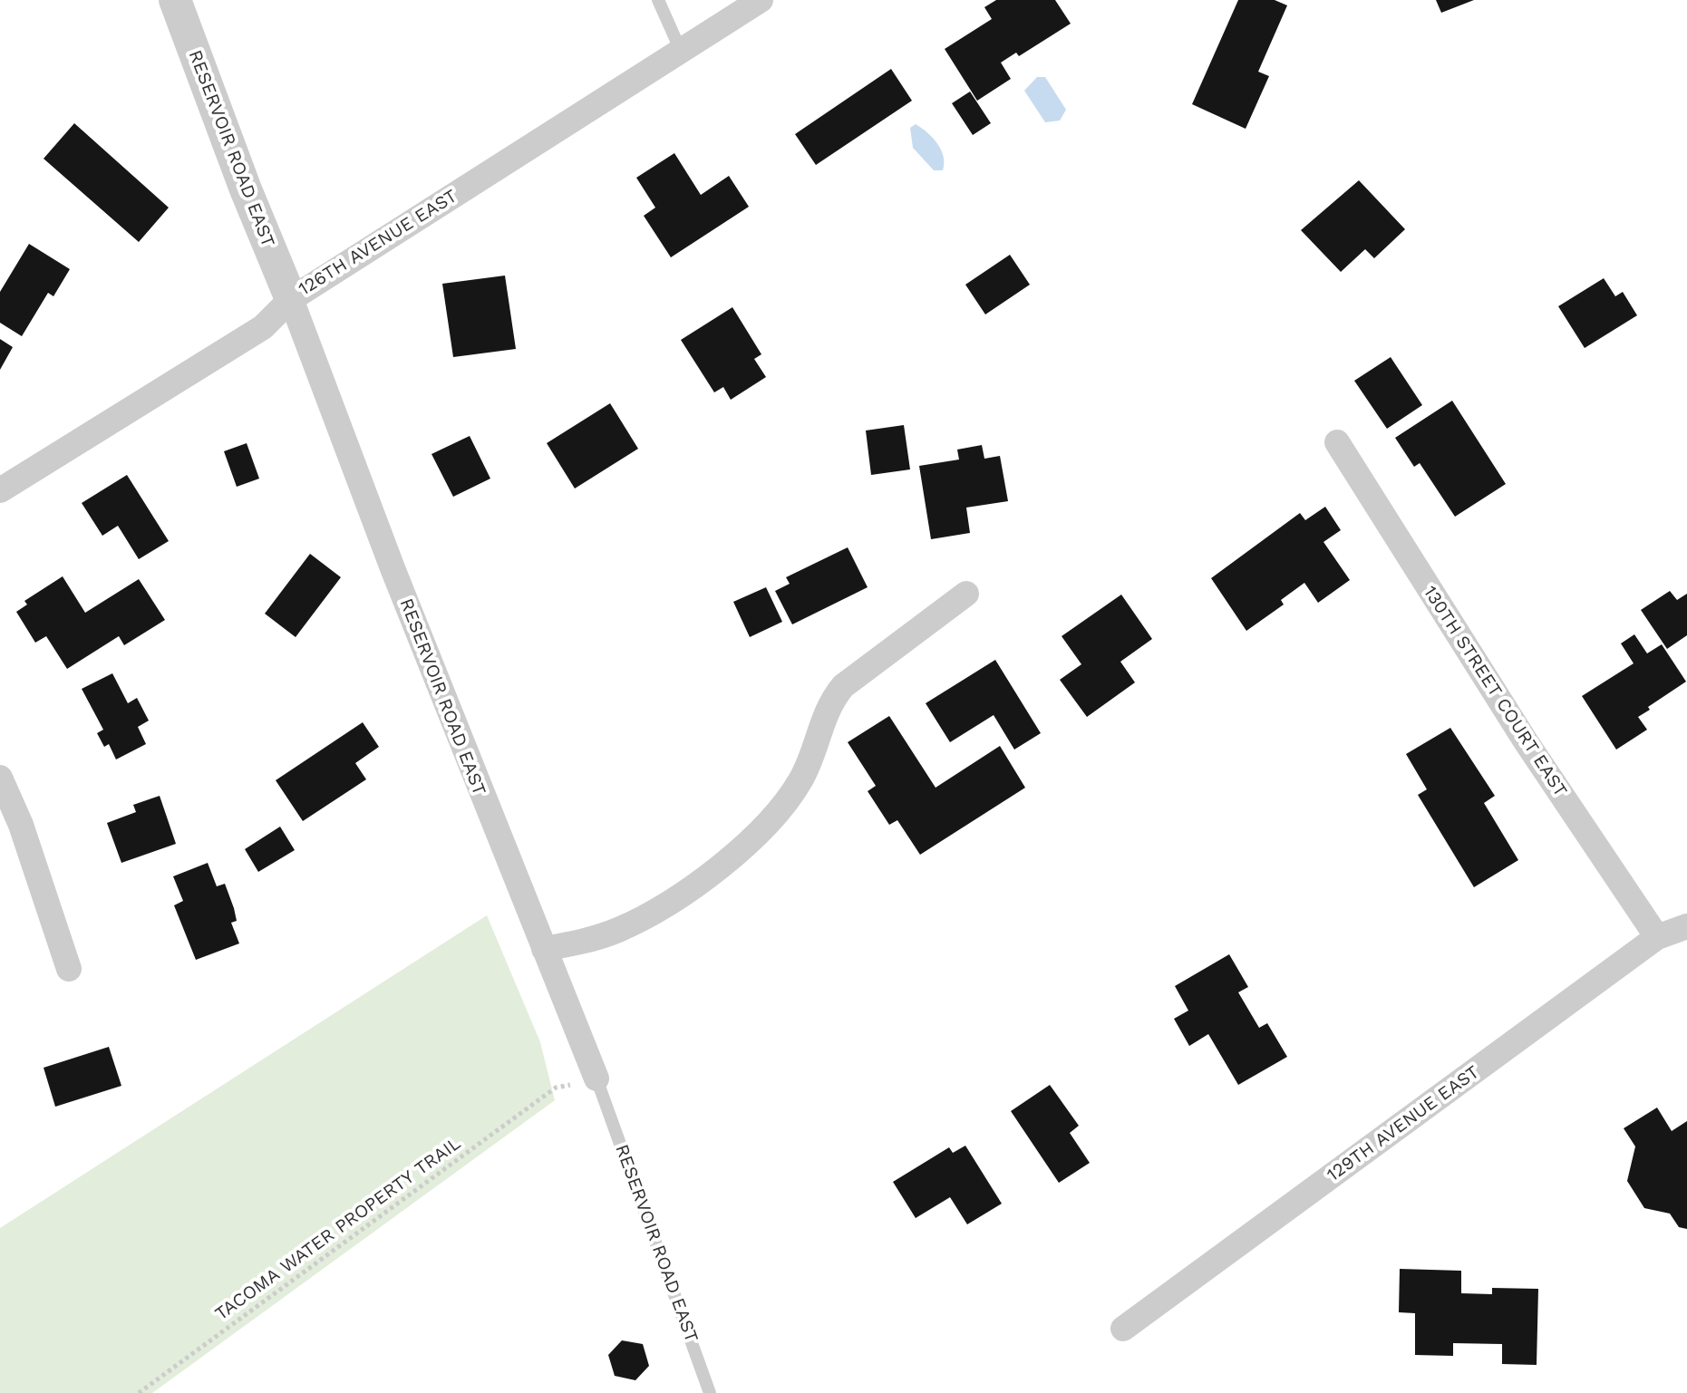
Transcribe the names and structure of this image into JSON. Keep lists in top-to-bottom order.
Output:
{
  "streets": {
    "street": [
      "RESERVOIR ROAD EAST",
      "126TH AVENUE EAST",
      "130TH STREET COURT EAST",
      "129TH AVENUE EAST"
    ],
    "path": ["TACOMA WATER PROPERTY TRAIL"]
  },
  "crossings": [
    ["RESERVOIR ROAD EAST", "126TH AVENUE EAST"],
    ["130TH STREET COURT EAST", "129TH AVENUE EAST"]
  ]
}
